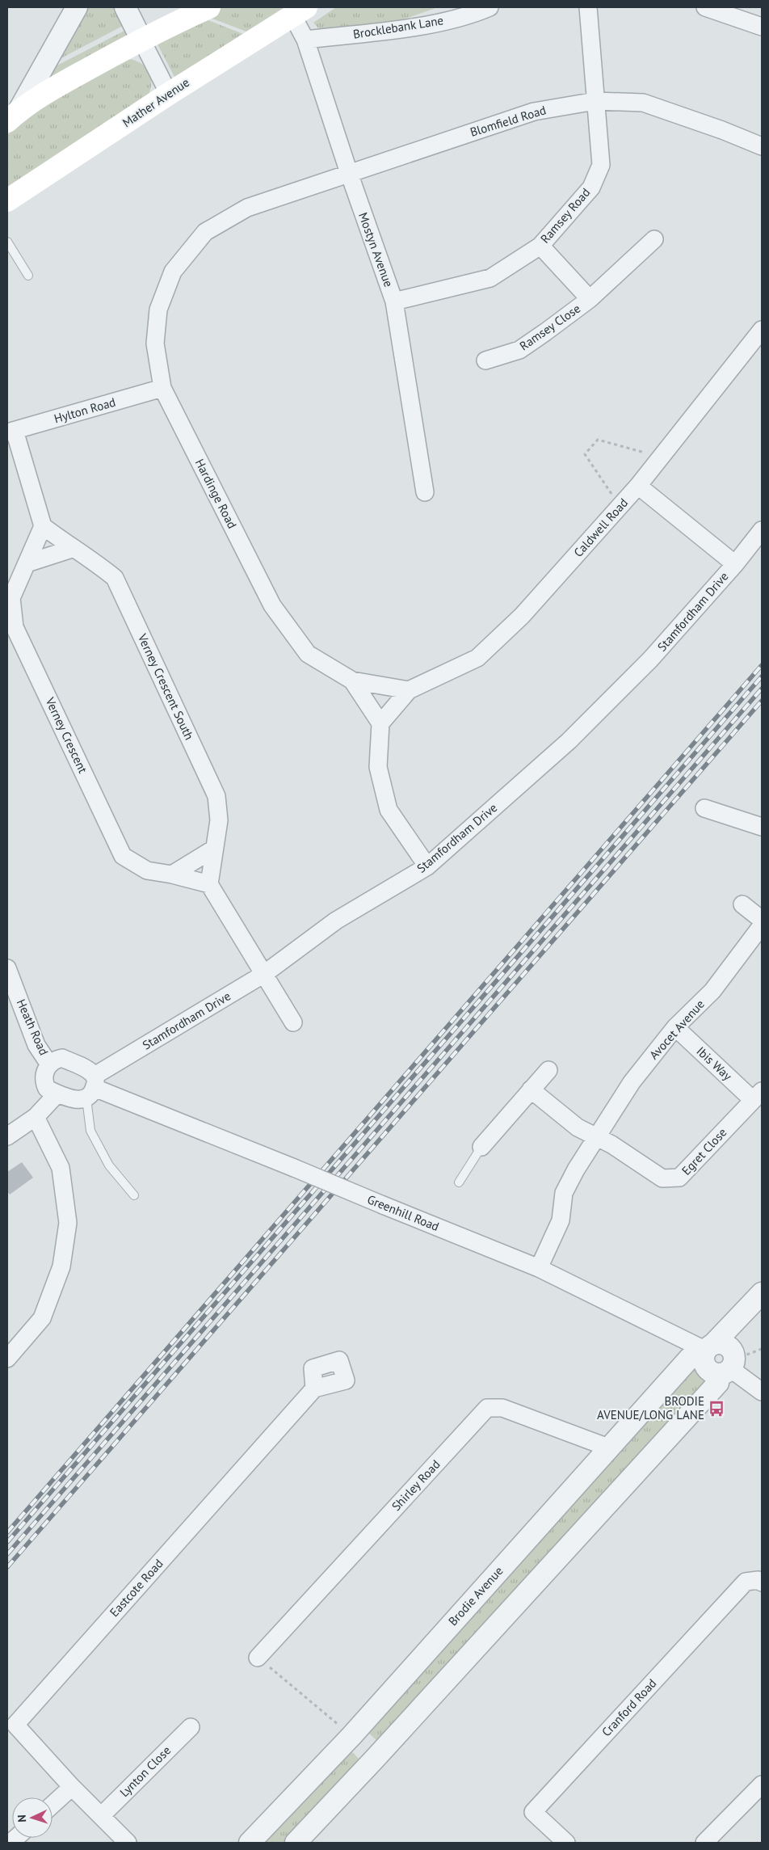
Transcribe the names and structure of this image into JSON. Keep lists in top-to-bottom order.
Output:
{
  "streets": {
    "main road": ["Mather Avenue"],
    "street": [
      "Brocklebank Lane",
      "Blomfield Road",
      "Ramsey Road",
      "Mostyn Avenue",
      "Ramsey Close",
      "Hylton Road",
      "Hardinge Road",
      "Caldwell Road",
      "Stamfordham Drive",
      "Verney Crescent South",
      "Verney Crescent",
      "Heath Road",
      "Avocet Avenue",
      "Ibis Way",
      "Egret Close",
      "Greenhill Road",
      "Shirley Road",
      "Eastcote Road",
      "Brodie Avenue",
      "Cranford Road",
      "Lynton Close"
    ]
  },
  "crossings": [
    ["Brocklebank Lane", "Mostyn Avenue"],
    ["Mather Avenue", "Mostyn Avenue"],
    ["Blomfield Road", "Ramsey Road"],
    ["Blomfield Road", "Mostyn Avenue"],
    ["Blomfield Road", "Hardinge Road"],
    ["Ramsey Road", "Mostyn Avenue"],
    ["Ramsey Road", "Ramsey Close"],
    ["Mostyn Avenue", "Hardinge Road"],
    ["Hylton Road", "Hardinge Road"],
    ["Hardinge Road", "Caldwell Road"],
    ["Stamfordham Drive", "Heath Road"],
    ["Stamfordham Drive", "Greenhill Road"],
    ["Verney Crescent South", "Verney Crescent"],
    ["Heath Road", "Greenhill Road"],
    ["Avocet Avenue", "Ibis Way"],
    ["Avocet Avenue", "Egret Close"],
    ["Avocet Avenue", "Greenhill Road"],
    ["Ibis Way", "Egret Close"],
    ["Greenhill Road", "Brodie Avenue"],
    ["Shirley Road", "Brodie Avenue"]
  ],
  "places": {
    "bus stop": ["BRODIE AVENUE/LONG LANE"]
  },
  "north": "left"
}
